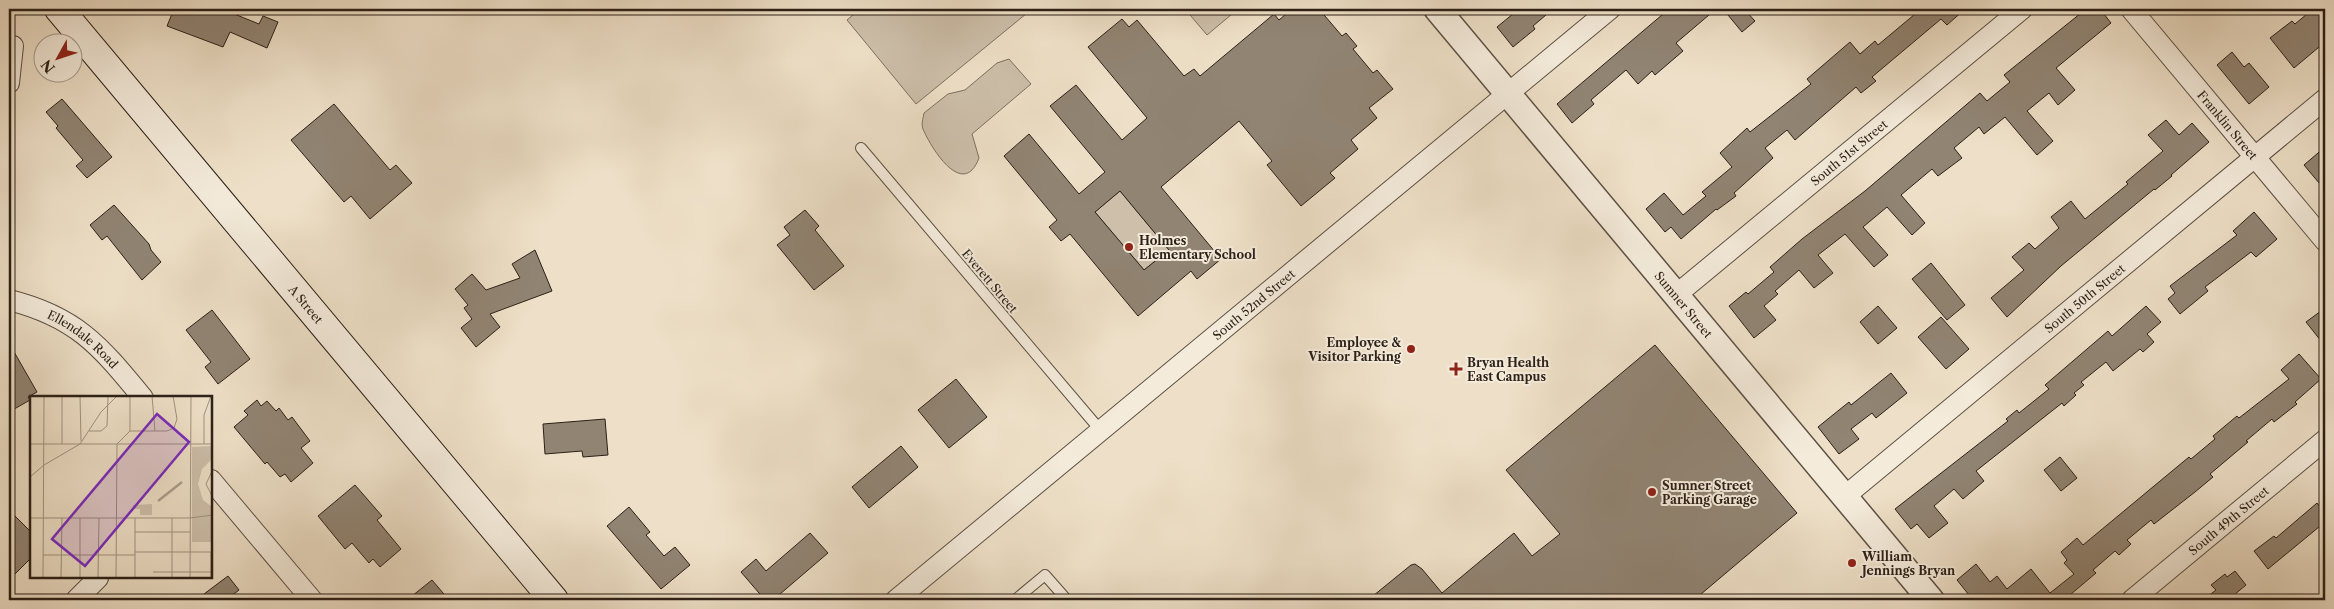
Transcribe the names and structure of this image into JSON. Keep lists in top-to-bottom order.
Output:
{
  "streets": {
    "main road": ["A Street"],
    "street": [
      "Franklin Street",
      "South 51st Street",
      "South 50th Street",
      "South 52nd Street",
      "Sumner Street",
      "Ellendale Road",
      "South 49th Street"
    ],
    "lane": ["Everett Street"]
  },
  "crossings": [
    ["Franklin Street", "South 50th Street"],
    ["South 51st Street", "Sumner Street"],
    ["Everett Street", "South 52nd Street"],
    ["South 50th Street", "Sumner Street"],
    ["South 52nd Street", "Sumner Street"]
  ],
  "places": {
    "other": [
      "Holmes Elementary School",
      "Employee & Visitor Parking",
      "Sumner Street Parking Garage",
      "William Jennings Bryan"
    ],
    "health": ["Bryan Health East Campus"]
  },
  "north": "bottom left"
}
